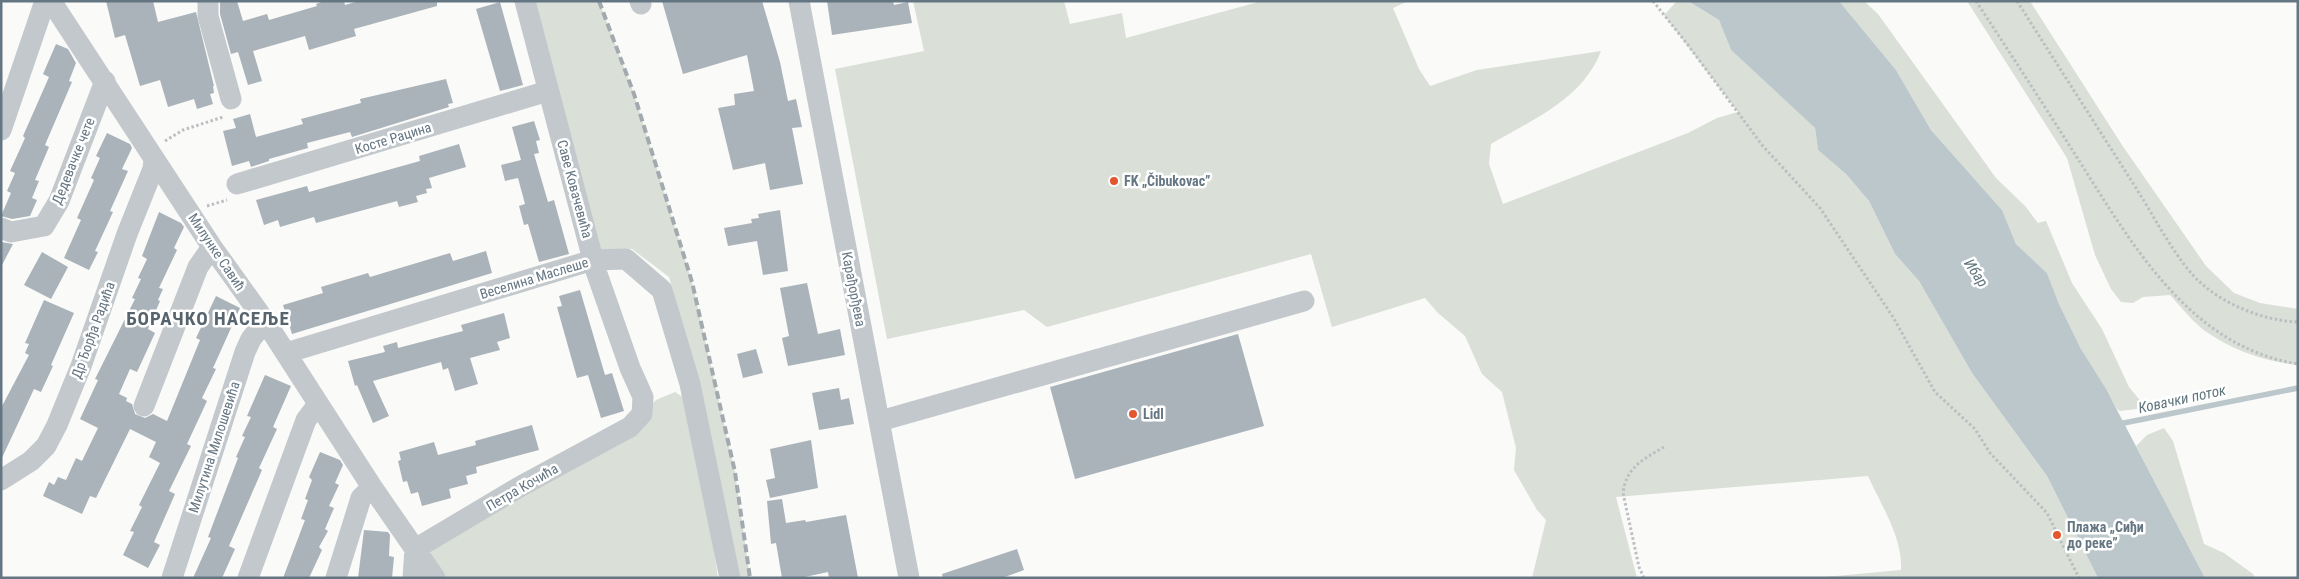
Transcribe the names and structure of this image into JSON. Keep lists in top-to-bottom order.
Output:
{
  "streets": {
    "street": [
      "Косте Рацина",
      "Дедевачке чете",
      "Саве Ковачевића",
      "Милунке Савић",
      "Веселина Маслеше",
      "Карађорђева",
      "Др Ђорђа Радића",
      "Милутина Милошевића",
      "Петра Кочића"
    ]
  },
  "crossings": [
    ["Косте Рацина", "Саве Ковачевића"],
    ["Дедевачке чете", "Милунке Савић"],
    ["Саве Ковачевића", "Веселина Маслеше"],
    ["Саве Ковачевића", "Петра Кочића"],
    ["Милунке Савић", "Веселина Маслеше"],
    ["Милунке Савић", "Др Ђорђа Радића"],
    ["Милунке Савић", "Милутина Милошевића"],
    ["Милунке Савић", "Петра Кочића"]
  ],
  "districts": ["БОРАЧКО НАСЕЉЕ"],
  "water": ["Ибар", "Ковачки поток"],
  "places": ["FK „Čibukovac”", "Lidl", "Плажа „Сиђи до реке”"]
}
